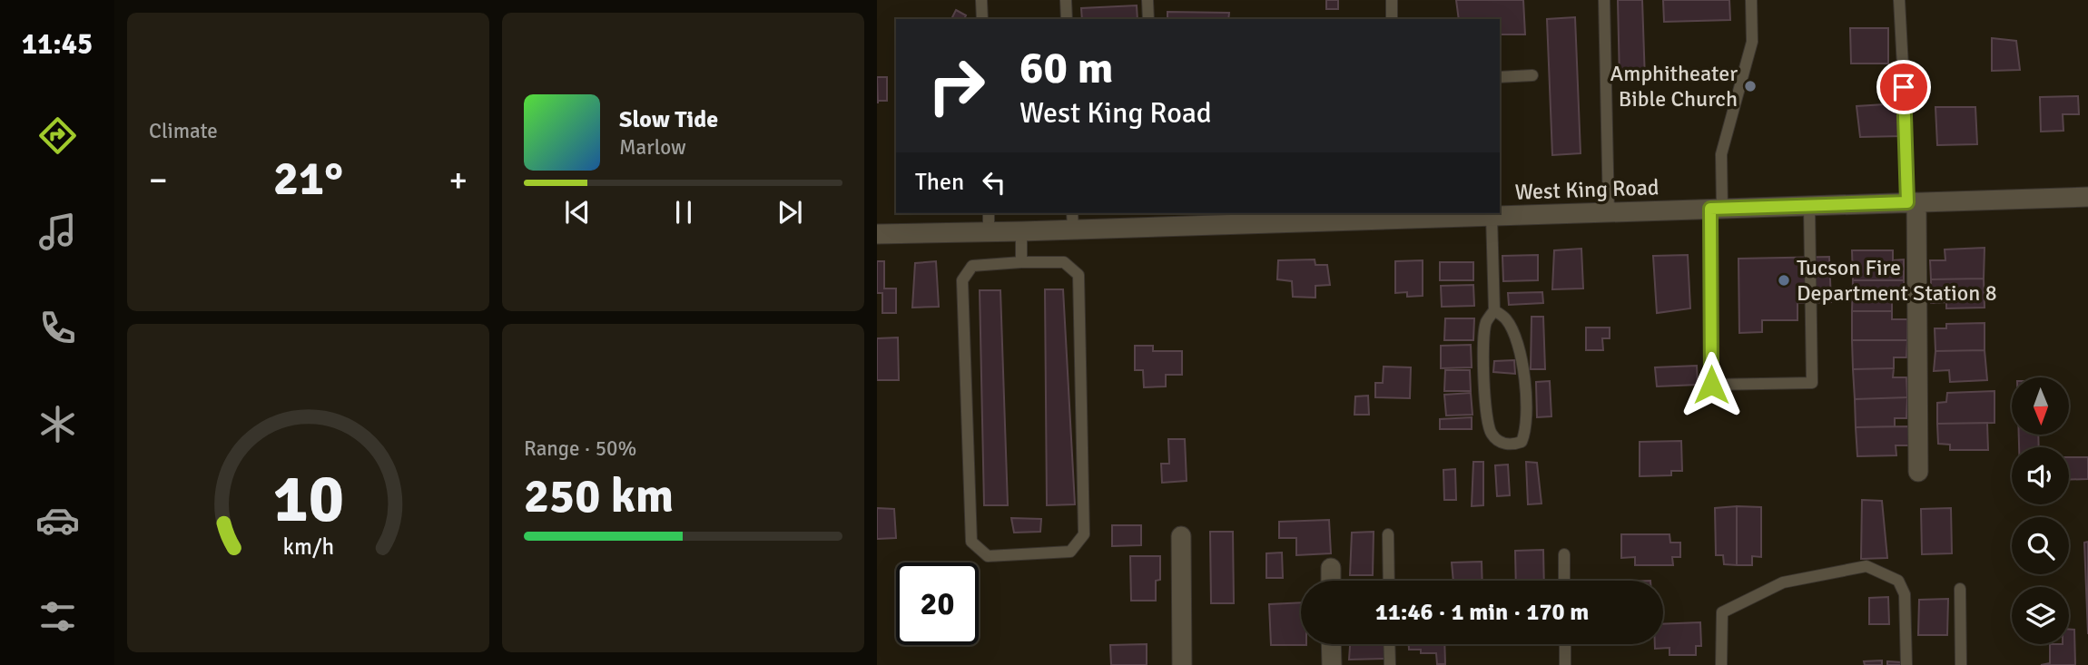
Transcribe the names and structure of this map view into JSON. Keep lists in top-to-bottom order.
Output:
{
  "streets": {
    "street": ["West King Road"]
  },
  "places": ["Amphitheater Bible Church", "Tucson Fire Department Station 8"],
  "north": "bottom",
  "page": {
    "tabs": "11:45",
    "tile": [
      "Climate",
      ["Range · 50%", "250 km"]
    ],
    "turn": ["60 m", "West King Road"],
    "song": ["Slow Tide", "Marlow"],
    "then": "Then",
    "heat": ["−", "21°", "+"],
    "limit": "20",
    "trip": "11:46 · 1 min · 170 m",
    "gauge": ["10", "km/h"]
  }
}
